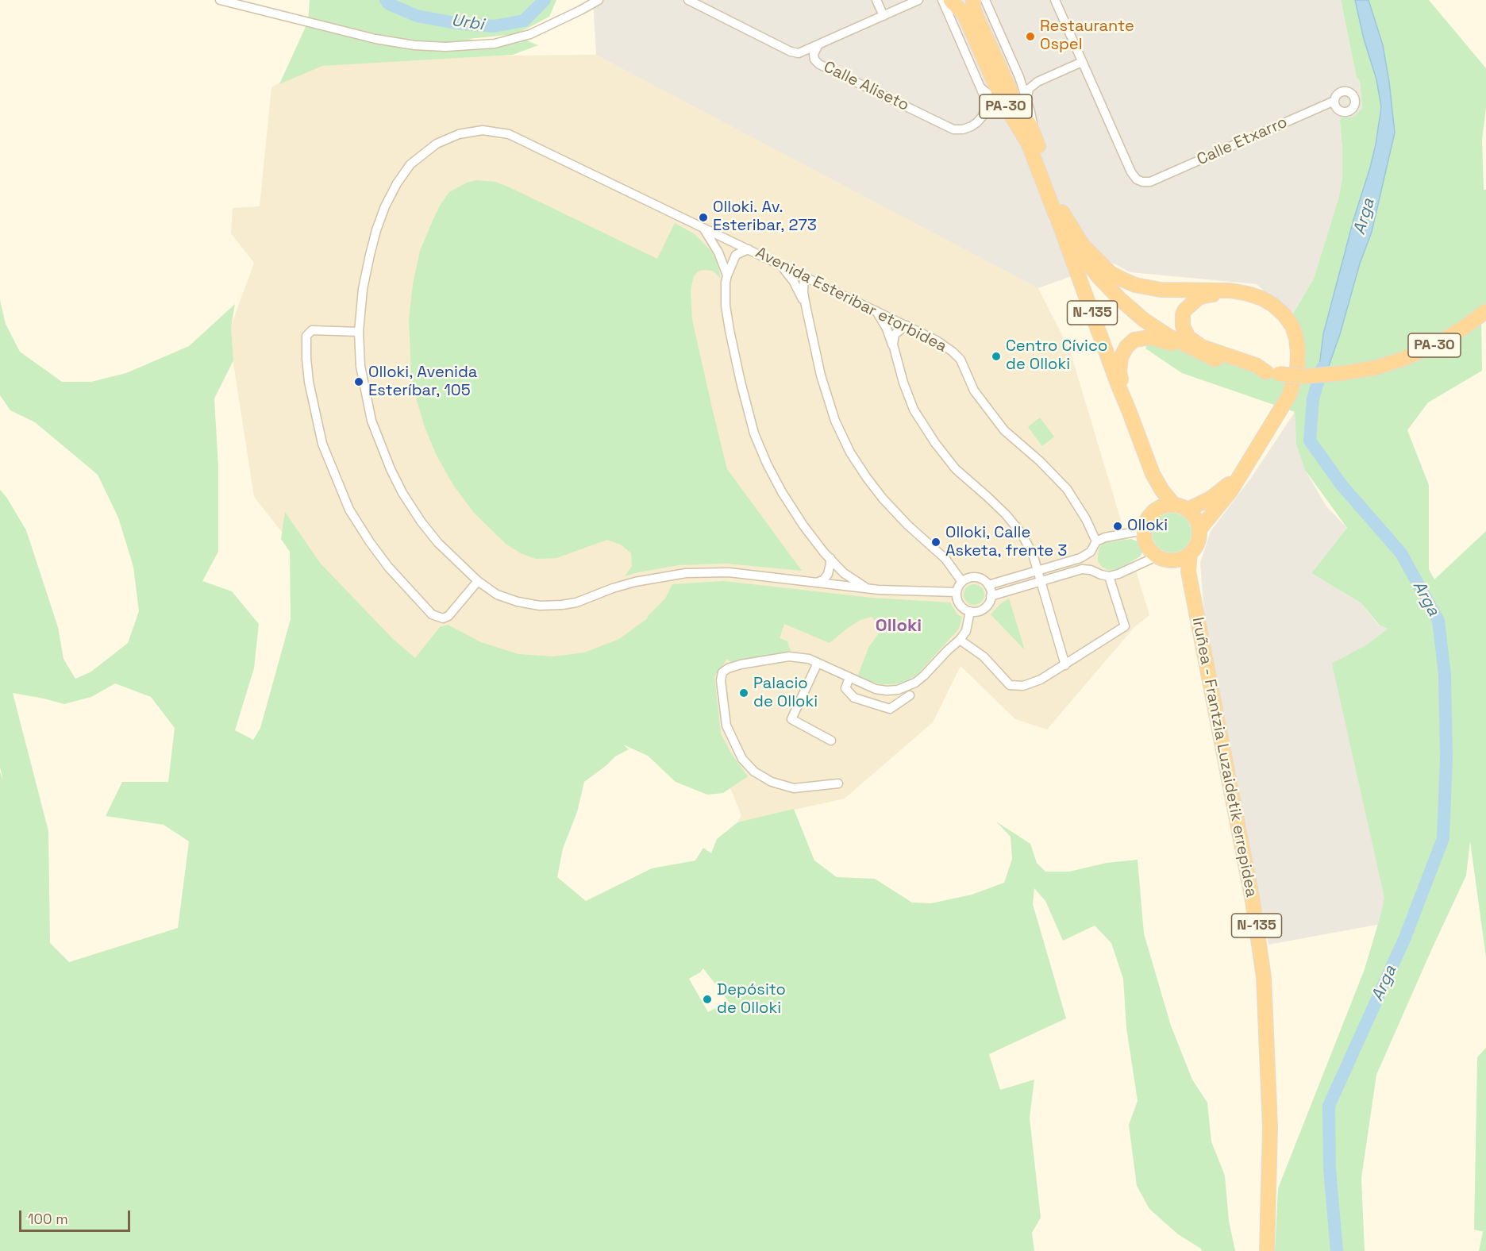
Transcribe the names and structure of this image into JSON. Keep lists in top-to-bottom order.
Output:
{
  "streets": {
    "highway": ["PA-30", "N-135", "Iruñea - Frantzia Luzaidetik errepidea"],
    "street": ["Calle Aliseto", "Calle Etxarro", "Avenida Esteribar etorbidea"]
  },
  "crossings": [
    ["PA-30", "N-135"],
    ["N-135", "Iruñea - Frantzia Luzaidetik errepidea"]
  ],
  "districts": ["Olloki"],
  "water": ["Urbi", "Arga"],
  "places": [
    "Restaurante Ospel",
    "Olloki. Av. Esteribar, 273",
    "Centro Cívico de Olloki",
    "Olloki, Avenida Esteríbar, 105",
    "Olloki",
    "Olloki, Calle Asketa, frente 3",
    "Palacio de Olloki",
    "Depósito de Olloki"
  ],
  "scale_bar": "100 m"
}
